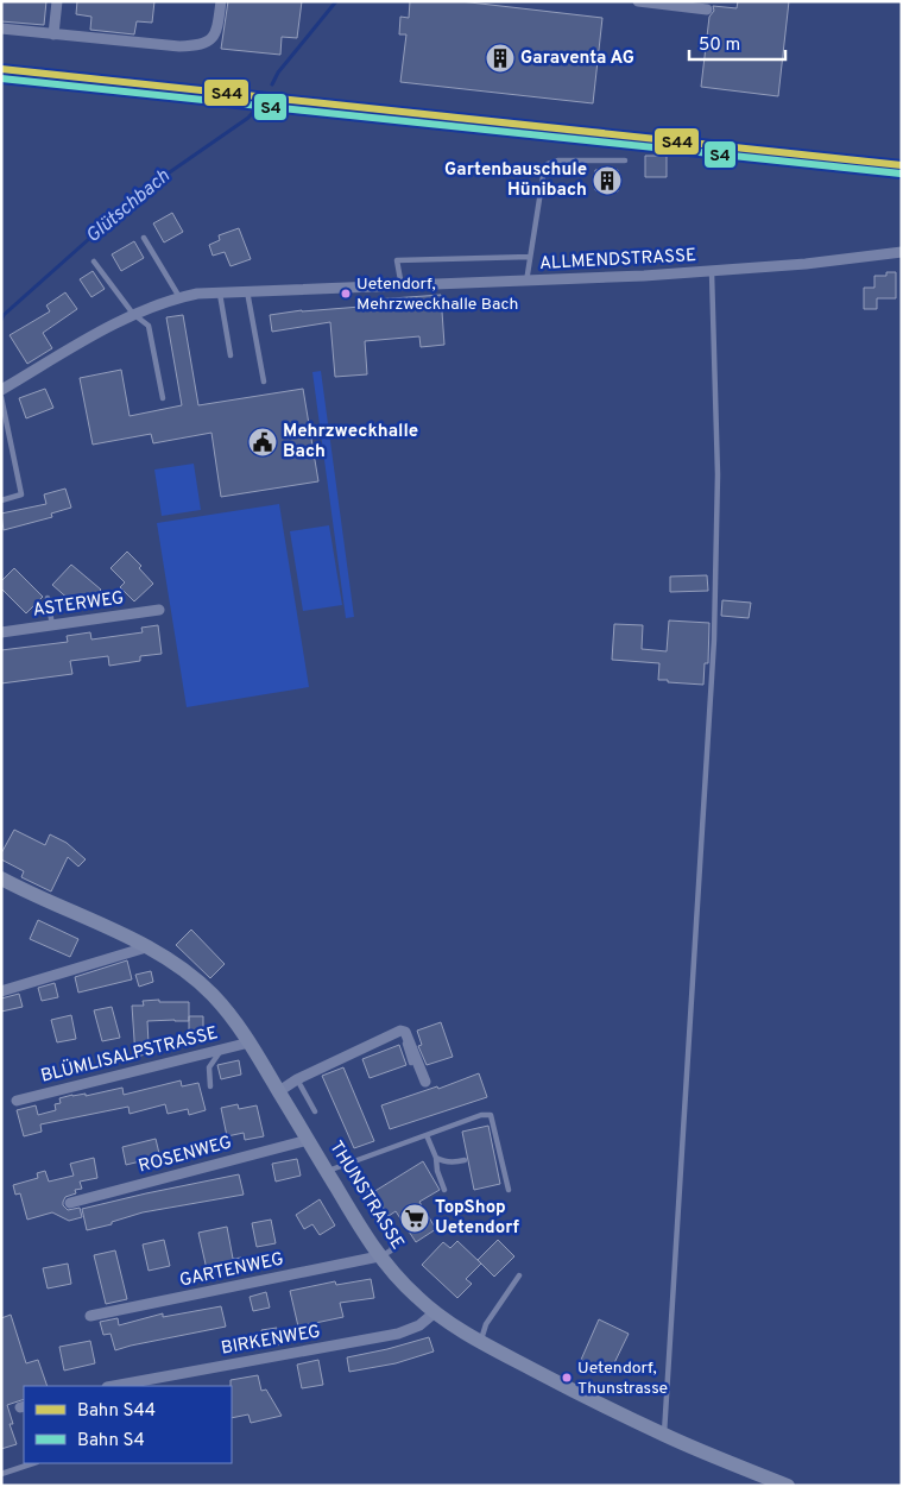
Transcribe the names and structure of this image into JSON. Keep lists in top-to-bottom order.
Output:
{
  "streets": {
    "main road": ["THUNSTRASSE"],
    "street": [
      "ALLMENDSTRASSE",
      "ASTERWEG",
      "BLÜMLISALPSTRASSE",
      "ROSENWEG",
      "GARTENWEG",
      "BIRKENWEG"
    ]
  },
  "crossings": [
    ["BLÜMLISALPSTRASSE", "THUNSTRASSE"],
    ["ROSENWEG", "THUNSTRASSE"],
    ["THUNSTRASSE", "GARTENWEG"],
    ["THUNSTRASSE", "BIRKENWEG"]
  ],
  "water": ["Glütschbach"],
  "places": {
    "building": ["Garaventa AG", "Gartenbauschule Hünibach"],
    "other": ["Uetendorf, Mehrzweckhalle Bach", "Uetendorf, Thunstrasse"],
    "public building": ["Mehrzweckhalle Bach"],
    "supermarket": ["TopShop Uetendorf"]
  },
  "lines": ["rail line S44", "rail line S4"],
  "legend": ["Bahn S44", "Bahn S4"],
  "scale_bar": "50 m"
}
